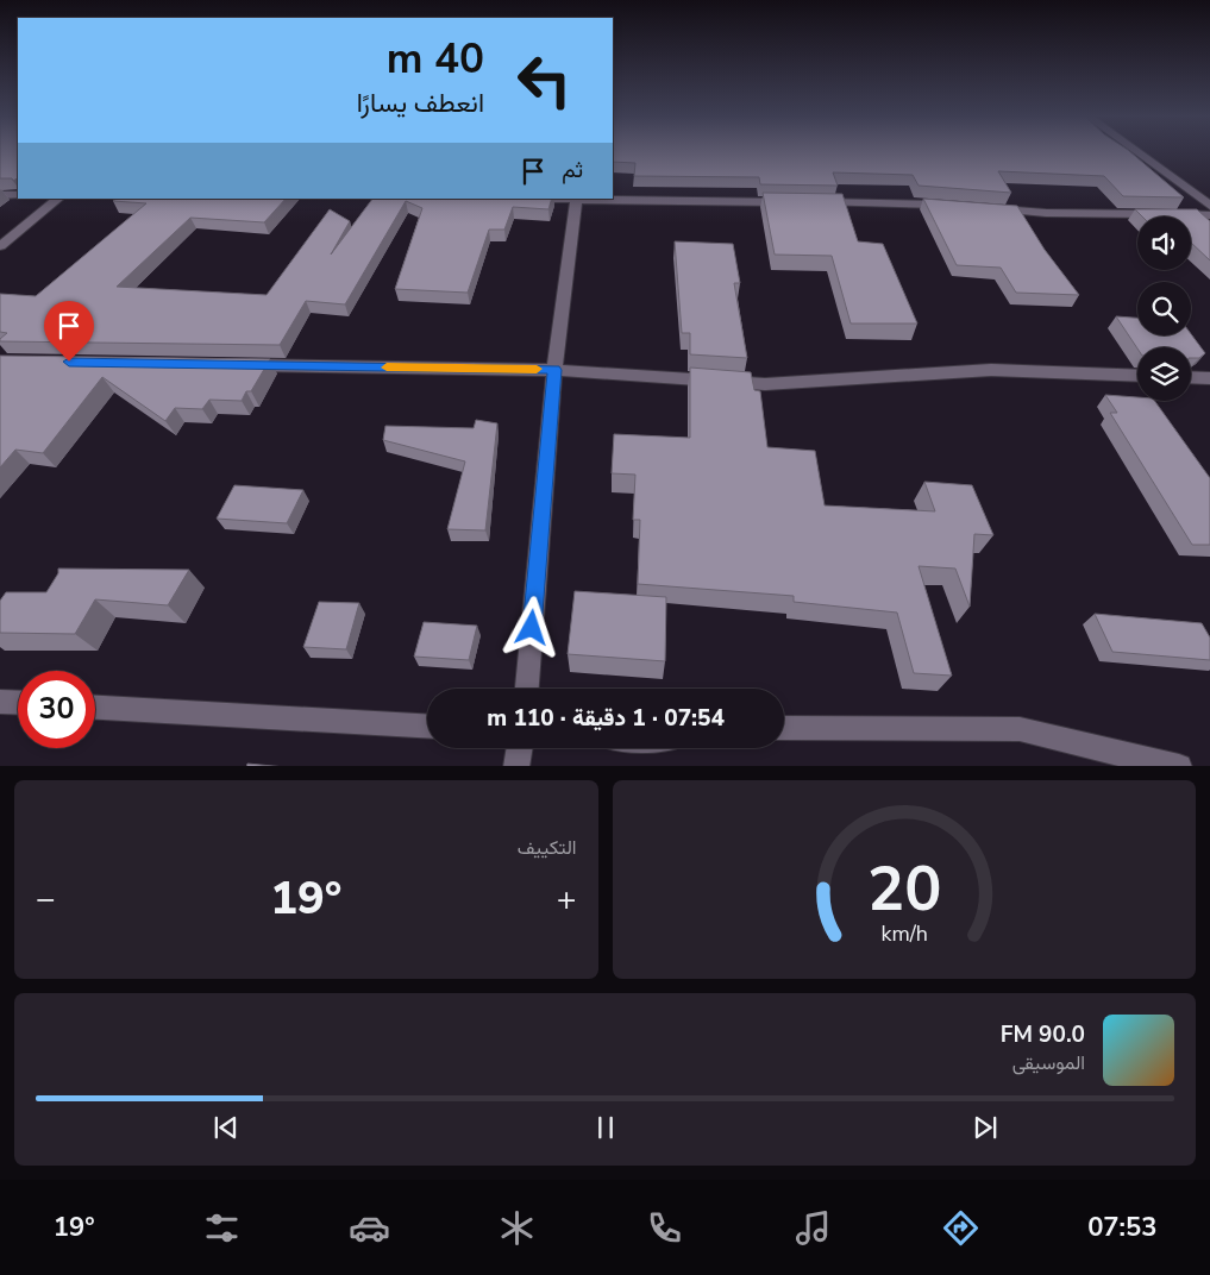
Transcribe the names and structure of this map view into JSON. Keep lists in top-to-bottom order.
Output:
{
  "page": {
    "turn": ["40 m", "انعطف يسارًا"],
    "then": "ثم",
    "limit": "30",
    "trip": "07:54 · 1 دقيقة · 110 m",
    "tile": "التكييف",
    "heat": ["−", "19°", "+"],
    "song": ["90.0 FM", "الموسيقى"],
    "tabs": ["07:53", "19°"],
    "gauge": ["20", "km/h"]
  }
}
